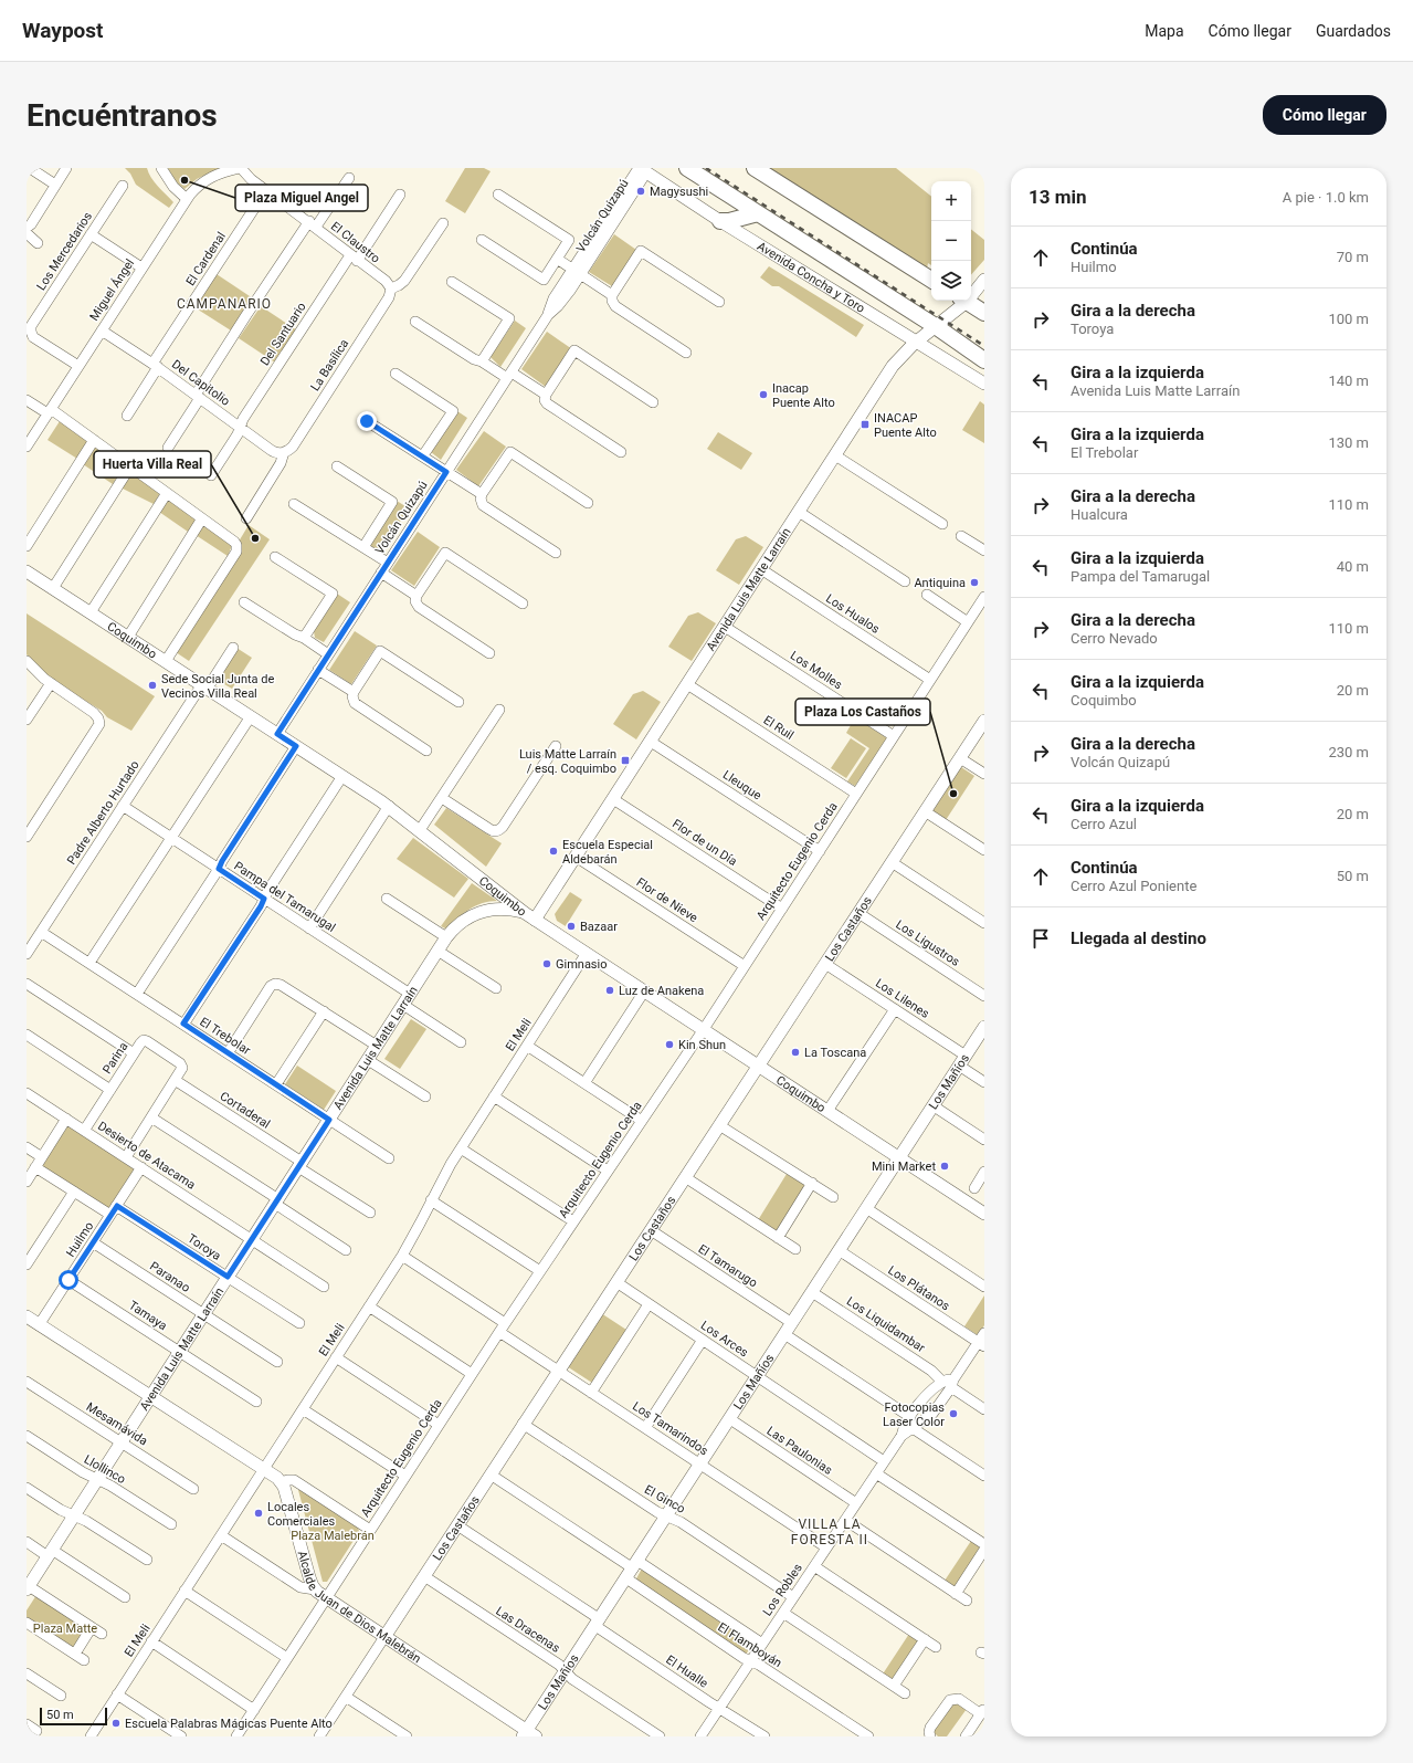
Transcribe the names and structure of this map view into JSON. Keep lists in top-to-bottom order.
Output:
{
  "streets": {
    "main road": ["Avenida Concha y Toro"],
    "street": [
      "Volcán Quizapú",
      "El Claustro",
      "Los Mercedarios",
      "El Cardenal",
      "Miguel Ángel",
      "Del Santuario",
      "La Basílica",
      "Del Capitolio",
      "Avenida Luis Matte Larraín",
      "Los Hualos",
      "Coquimbo",
      "Los Molles",
      "El Ruil",
      "Lleuque",
      "Padre Alberto Hurtado",
      "Flor de un Día",
      "Arquitecto Eugenio Cerda",
      "Pampa del Tamarugal",
      "Flor de Nieve",
      "Los Castaños",
      "Los Ligustros",
      "Los Lilenes",
      "El Meli",
      "El Trebolar",
      "Parina",
      "Los Mañíos",
      "Cortaderal",
      "Desierto de Atacama",
      "Huilmo",
      "Toroya",
      "El Tamarugo",
      "Paranao",
      "Los Plátanos",
      "Tamaya",
      "Los Liquidambar",
      "Los Arces",
      "Mesamávida",
      "Los Tamarindos",
      "Las Paulonias",
      "Llollinco",
      "El Ginco",
      "Los Robles",
      "Alcalde Juan de Dios Malebrán",
      "Las Dracenas",
      "El Flamboyán",
      "El Hualle"
    ]
  },
  "crossings": [
    ["Volcán Quizapú", "Avenida Concha y Toro"],
    ["Volcán Quizapú", "Coquimbo"],
    ["El Claustro", "El Cardenal"],
    ["El Claustro", "Miguel Ángel"],
    ["El Claustro", "Del Santuario"],
    ["El Claustro", "La Basílica"],
    ["Los Mercedarios", "Miguel Ángel"],
    ["El Cardenal", "Del Capitolio"],
    ["Avenida Concha y Toro", "Avenida Luis Matte Larraín"],
    ["Miguel Ángel", "Del Capitolio"],
    ["Del Santuario", "Del Capitolio"],
    ["La Basílica", "Del Capitolio"],
    ["Avenida Luis Matte Larraín", "Los Hualos"],
    ["Avenida Luis Matte Larraín", "Coquimbo"],
    ["Avenida Luis Matte Larraín", "Los Molles"],
    ["Avenida Luis Matte Larraín", "El Ruil"],
    ["Avenida Luis Matte Larraín", "Lleuque"],
    ["Avenida Luis Matte Larraín", "Flor de un Día"],
    ["Avenida Luis Matte Larraín", "Pampa del Tamarugal"],
    ["Avenida Luis Matte Larraín", "Flor de Nieve"],
    ["Avenida Luis Matte Larraín", "El Trebolar"],
    ["Avenida Luis Matte Larraín", "Cortaderal"],
    ["Avenida Luis Matte Larraín", "Desierto de Atacama"],
    ["Avenida Luis Matte Larraín", "Toroya"],
    ["Avenida Luis Matte Larraín", "Paranao"],
    ["Avenida Luis Matte Larraín", "Tamaya"],
    ["Avenida Luis Matte Larraín", "Mesamávida"],
    ["Avenida Luis Matte Larraín", "Llollinco"],
    ["Los Hualos", "Arquitecto Eugenio Cerda"],
    ["Coquimbo", "Padre Alberto Hurtado"],
    ["Coquimbo", "Arquitecto Eugenio Cerda"],
    ["Coquimbo", "Los Castaños"],
    ["Coquimbo", "El Meli"],
    ["Coquimbo", "Los Mañíos"],
    ["Los Molles", "Arquitecto Eugenio Cerda"],
    ["El Ruil", "Arquitecto Eugenio Cerda"],
    ["Lleuque", "Arquitecto Eugenio Cerda"],
    ["Padre Alberto Hurtado", "Pampa del Tamarugal"],
    ["Padre Alberto Hurtado", "El Trebolar"],
    ["Flor de un Día", "Arquitecto Eugenio Cerda"],
    ["Arquitecto Eugenio Cerda", "Flor de Nieve"],
    ["Arquitecto Eugenio Cerda", "Los Tamarindos"],
    ["Arquitecto Eugenio Cerda", "Alcalde Juan de Dios Malebrán"],
    ["Los Castaños", "Los Ligustros"],
    ["Los Castaños", "Los Lilenes"],
    ["Los Castaños", "El Tamarugo"],
    ["Los Castaños", "Los Arces"],
    ["Los Castaños", "Los Tamarindos"],
    ["Los Castaños", "El Ginco"],
    ["Los Castaños", "Alcalde Juan de Dios Malebrán"],
    ["Los Castaños", "Las Dracenas"],
    ["Los Castaños", "El Flamboyán"],
    ["Los Castaños", "El Hualle"],
    ["Los Lilenes", "Los Mañíos"],
    ["Parina", "Cortaderal"],
    ["Parina", "Desierto de Atacama"],
    ["Los Mañíos", "El Tamarugo"],
    ["Los Mañíos", "Los Plátanos"],
    ["Los Mañíos", "Los Liquidambar"],
    ["Los Mañíos", "Los Arces"],
    ["Los Mañíos", "Los Tamarindos"],
    ["Los Mañíos", "Las Paulonias"],
    ["Los Mañíos", "El Ginco"],
    ["Los Mañíos", "Alcalde Juan de Dios Malebrán"],
    ["Los Mañíos", "Las Dracenas"],
    ["Los Mañíos", "El Flamboyán"],
    ["Los Mañíos", "El Hualle"],
    ["Desierto de Atacama", "Huilmo"],
    ["Huilmo", "Toroya"],
    ["Huilmo", "Paranao"],
    ["Huilmo", "Tamaya"],
    ["Los Plátanos", "Los Robles"],
    ["Los Liquidambar", "Los Robles"],
    ["Los Arces", "Los Robles"],
    ["Los Tamarindos", "Los Robles"],
    ["Las Paulonias", "Los Robles"],
    ["El Ginco", "Los Robles"],
    ["Los Robles", "El Flamboyán"],
    ["Los Robles", "El Hualle"]
  ],
  "districts": ["CAMPANARIO", "VILLA LA FORESTA II"],
  "parks": ["Plaza Malebrán", "Plaza Matte"],
  "places": {
    "other": [
      "Plaza Miguel Angel",
      "Magysushi",
      "Inacap Puente Alto",
      "Huerta Villa Real",
      "Antiquina",
      "Sede Social Junta de Vecinos Villa Real",
      "Plaza Los Castaños",
      "Escuela Especial Aldebarán",
      "Bazaar",
      "Gimnasio",
      "Luz de Anakena",
      "Kin Shun",
      "La Toscana",
      "Mini Market",
      "Fotocopias Laser Color",
      "Locales Comerciales",
      "Escuela Palabras Mágicas Puente Alto"
    ],
    "transit": ["INACAP Puente Alto", "Luis Matte Larraín / esq. Coquimbo"]
  },
  "scale_bar": "50 m",
  "page": {
    "header": "Waypost",
    "nav": ["Mapa", "Cómo llegar", "Guardados"],
    "buttons": "Cómo llegar",
    "title": "Encuéntranos",
    "heading": ["13 min", "A pie · 1.0 km"],
    "map_buttons": ["+", "−"],
    "list": [
      ["Continúa", "Huilmo", "70 m"],
      ["Gira a la derecha", "Toroya", "100 m"],
      ["Gira a la izquierda", "Avenida Luis Matte Larraín", "140 m"],
      ["Gira a la izquierda", "El Trebolar", "130 m"],
      ["Gira a la derecha", "Hualcura", "110 m"],
      ["Gira a la izquierda", "Pampa del Tamarugal", "40 m"],
      ["Gira a la derecha", "Cerro Nevado", "110 m"],
      ["Gira a la izquierda", "Coquimbo", "20 m"],
      ["Gira a la derecha", "Volcán Quizapú", "230 m"],
      ["Gira a la izquierda", "Cerro Azul", "20 m"],
      ["Continúa", "Cerro Azul Poniente", "50 m"],
      "Llegada al destino"
    ],
    "scale": "50 m"
  }
}
